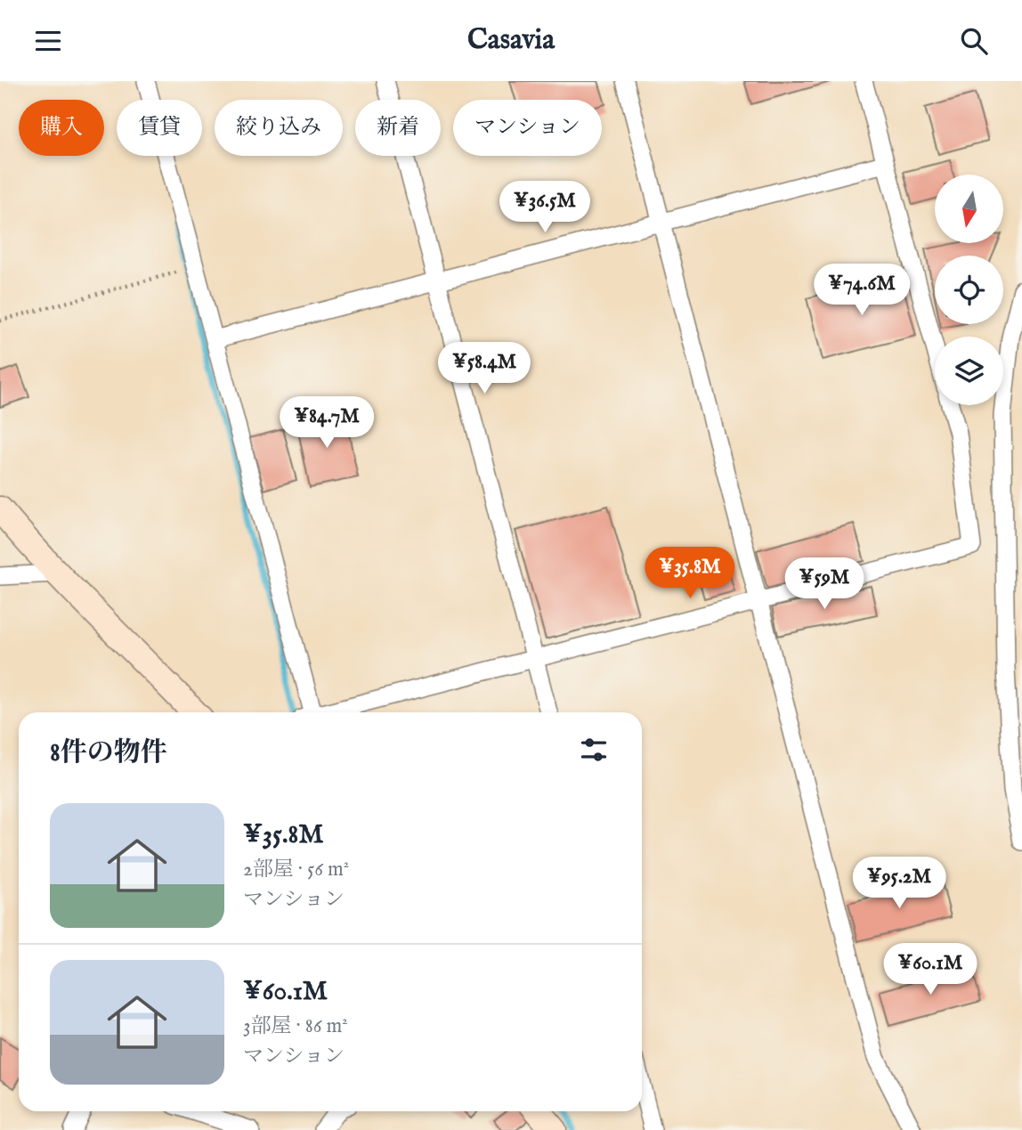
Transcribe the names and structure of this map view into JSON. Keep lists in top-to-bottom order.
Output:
{
  "north": "bottom",
  "page": {
    "header": "Casavia",
    "chip": [
      "購入",
      "賃貸",
      "絞り込み",
      "新着",
      "マンション"
    ],
    "price": [
      "¥36.5M",
      "¥74.6M",
      "¥58.4M",
      "¥84.7M",
      "¥35.8M",
      "¥59M",
      "¥95.2M",
      "¥60.1M"
    ],
    "heading": "8件の物件",
    "list": [
      {
        "name": "¥35.8M",
        "note": "2部屋 · 56 m² · マンション"
      },
      {
        "name": "¥60.1M",
        "note": "3部屋 · 86 m² · マンション"
      }
    ]
  }
}
